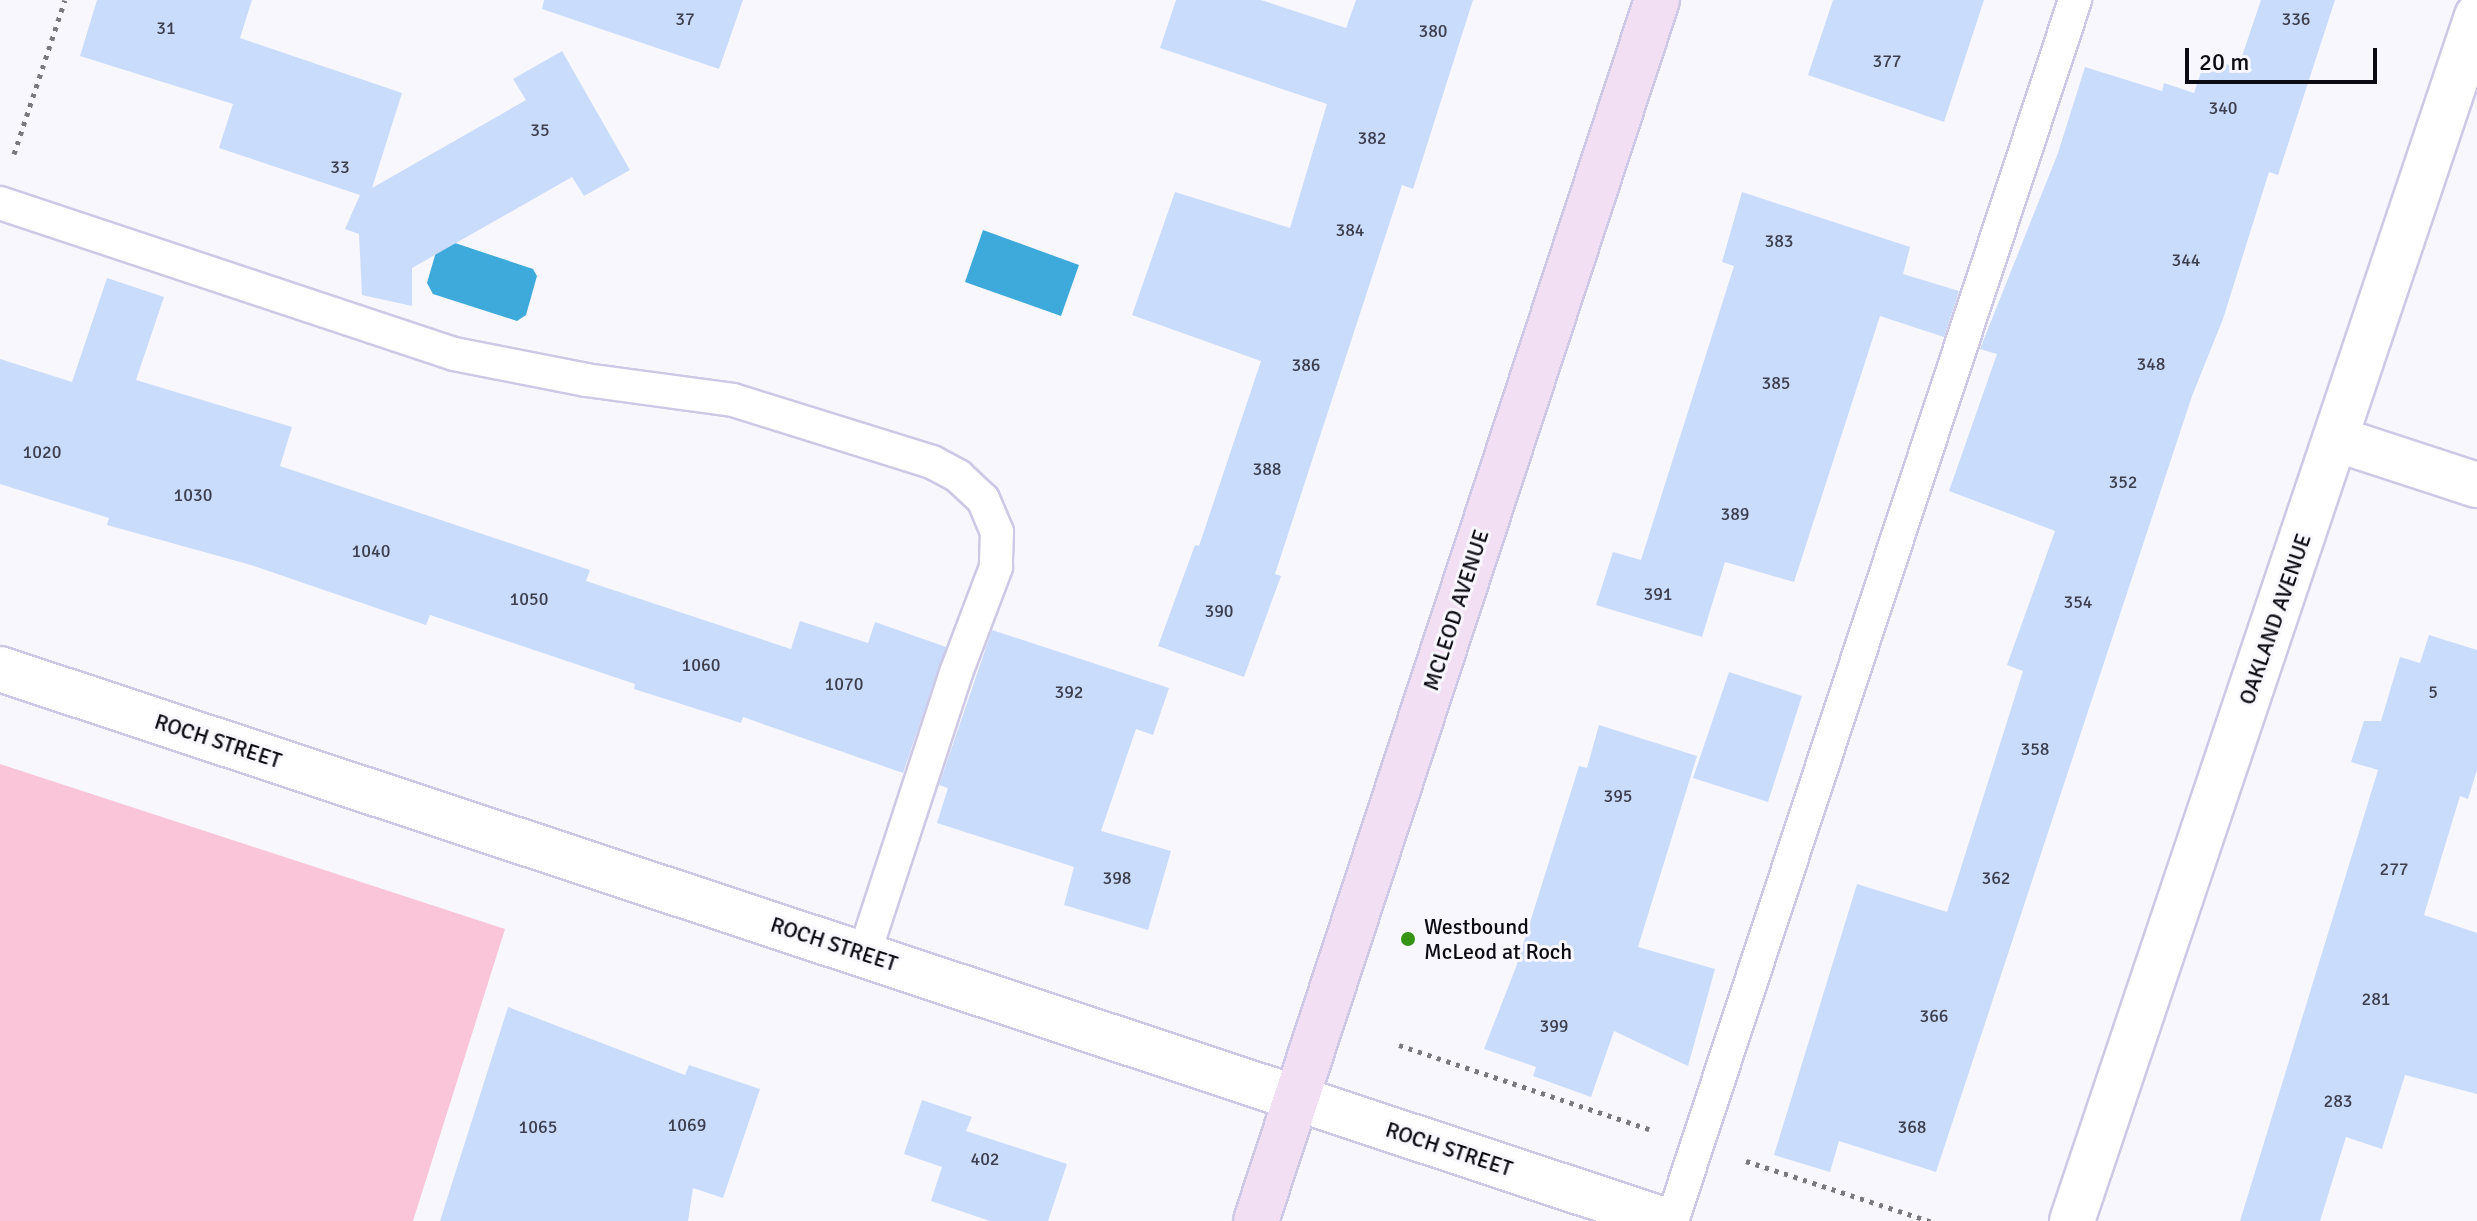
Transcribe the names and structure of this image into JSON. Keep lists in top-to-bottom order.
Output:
{
  "streets": {
    "street": ["MCLEOD AVENUE", "OAKLAND AVENUE", "ROCH STREET"]
  },
  "crossings": [
    ["MCLEOD AVENUE", "ROCH STREET"]
  ],
  "places": ["Westbound McLeod at Roch"],
  "house_numbers": [
    "37",
    "336",
    "31",
    "380",
    "377",
    "340",
    "35",
    "382",
    "33",
    "384",
    "383",
    "344",
    "348",
    "386",
    "385",
    "1020",
    "388",
    "352",
    "1030",
    "389",
    "1040",
    "391",
    "1050",
    "354",
    "390",
    "1060",
    "1070",
    "392",
    "5",
    "358",
    "395",
    "277",
    "398",
    "362",
    "281",
    "366",
    "399",
    "283",
    "1069",
    "1065",
    "368",
    "402"
  ],
  "scale_bar": "20 m"
}
